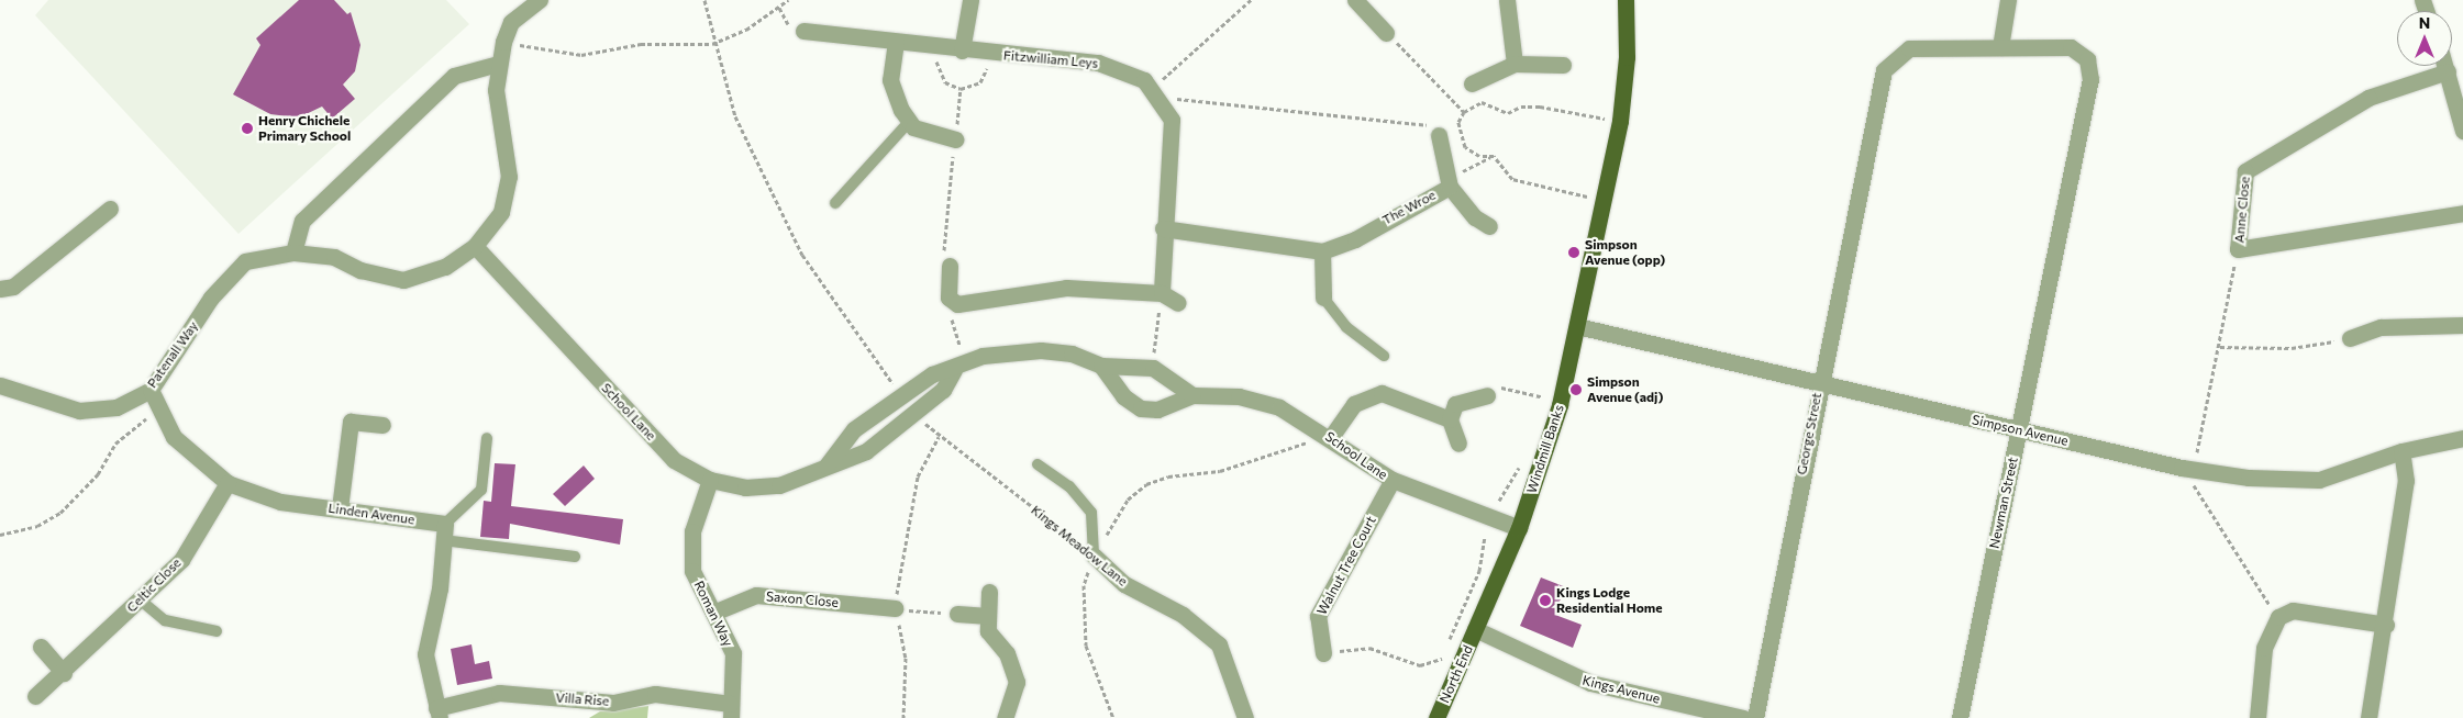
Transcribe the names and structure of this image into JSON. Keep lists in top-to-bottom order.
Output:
{
  "streets": {
    "main road": ["Windmill Banks", "North End"],
    "street": [
      "Fitzwilliam Leys",
      "The Wroe",
      "Anne Close",
      "Patenall Way",
      "School Lane",
      "Simpson Avenue",
      "George Street",
      "Newman Street",
      "Linden Avenue",
      "Kings Meadow Lane",
      "Walnut Tree Court",
      "Celtic Close",
      "Saxon Close",
      "Roman Way",
      "Kings Avenue",
      "Villa Rise"
    ]
  },
  "crossings": [
    ["Fitzwilliam Leys", "The Wroe"],
    ["Patenall Way", "Linden Avenue"],
    ["School Lane", "Windmill Banks"],
    ["School Lane", "Walnut Tree Court"],
    ["School Lane", "Roman Way"],
    ["Simpson Avenue", "George Street"],
    ["Simpson Avenue", "Windmill Banks"],
    ["Simpson Avenue", "Newman Street"],
    ["George Street", "Newman Street"],
    ["Windmill Banks", "North End"],
    ["Windmill Banks", "Kings Avenue"],
    ["Linden Avenue", "Celtic Close"],
    ["Saxon Close", "Roman Way"],
    ["Roman Way", "Villa Rise"],
    ["North End", "Kings Avenue"]
  ],
  "places": [
    "Henry Chichele Primary School",
    "Simpson Avenue (opp)",
    "Simpson Avenue (adj)",
    "Kings Lodge Residential Home"
  ],
  "north": "top"
}
